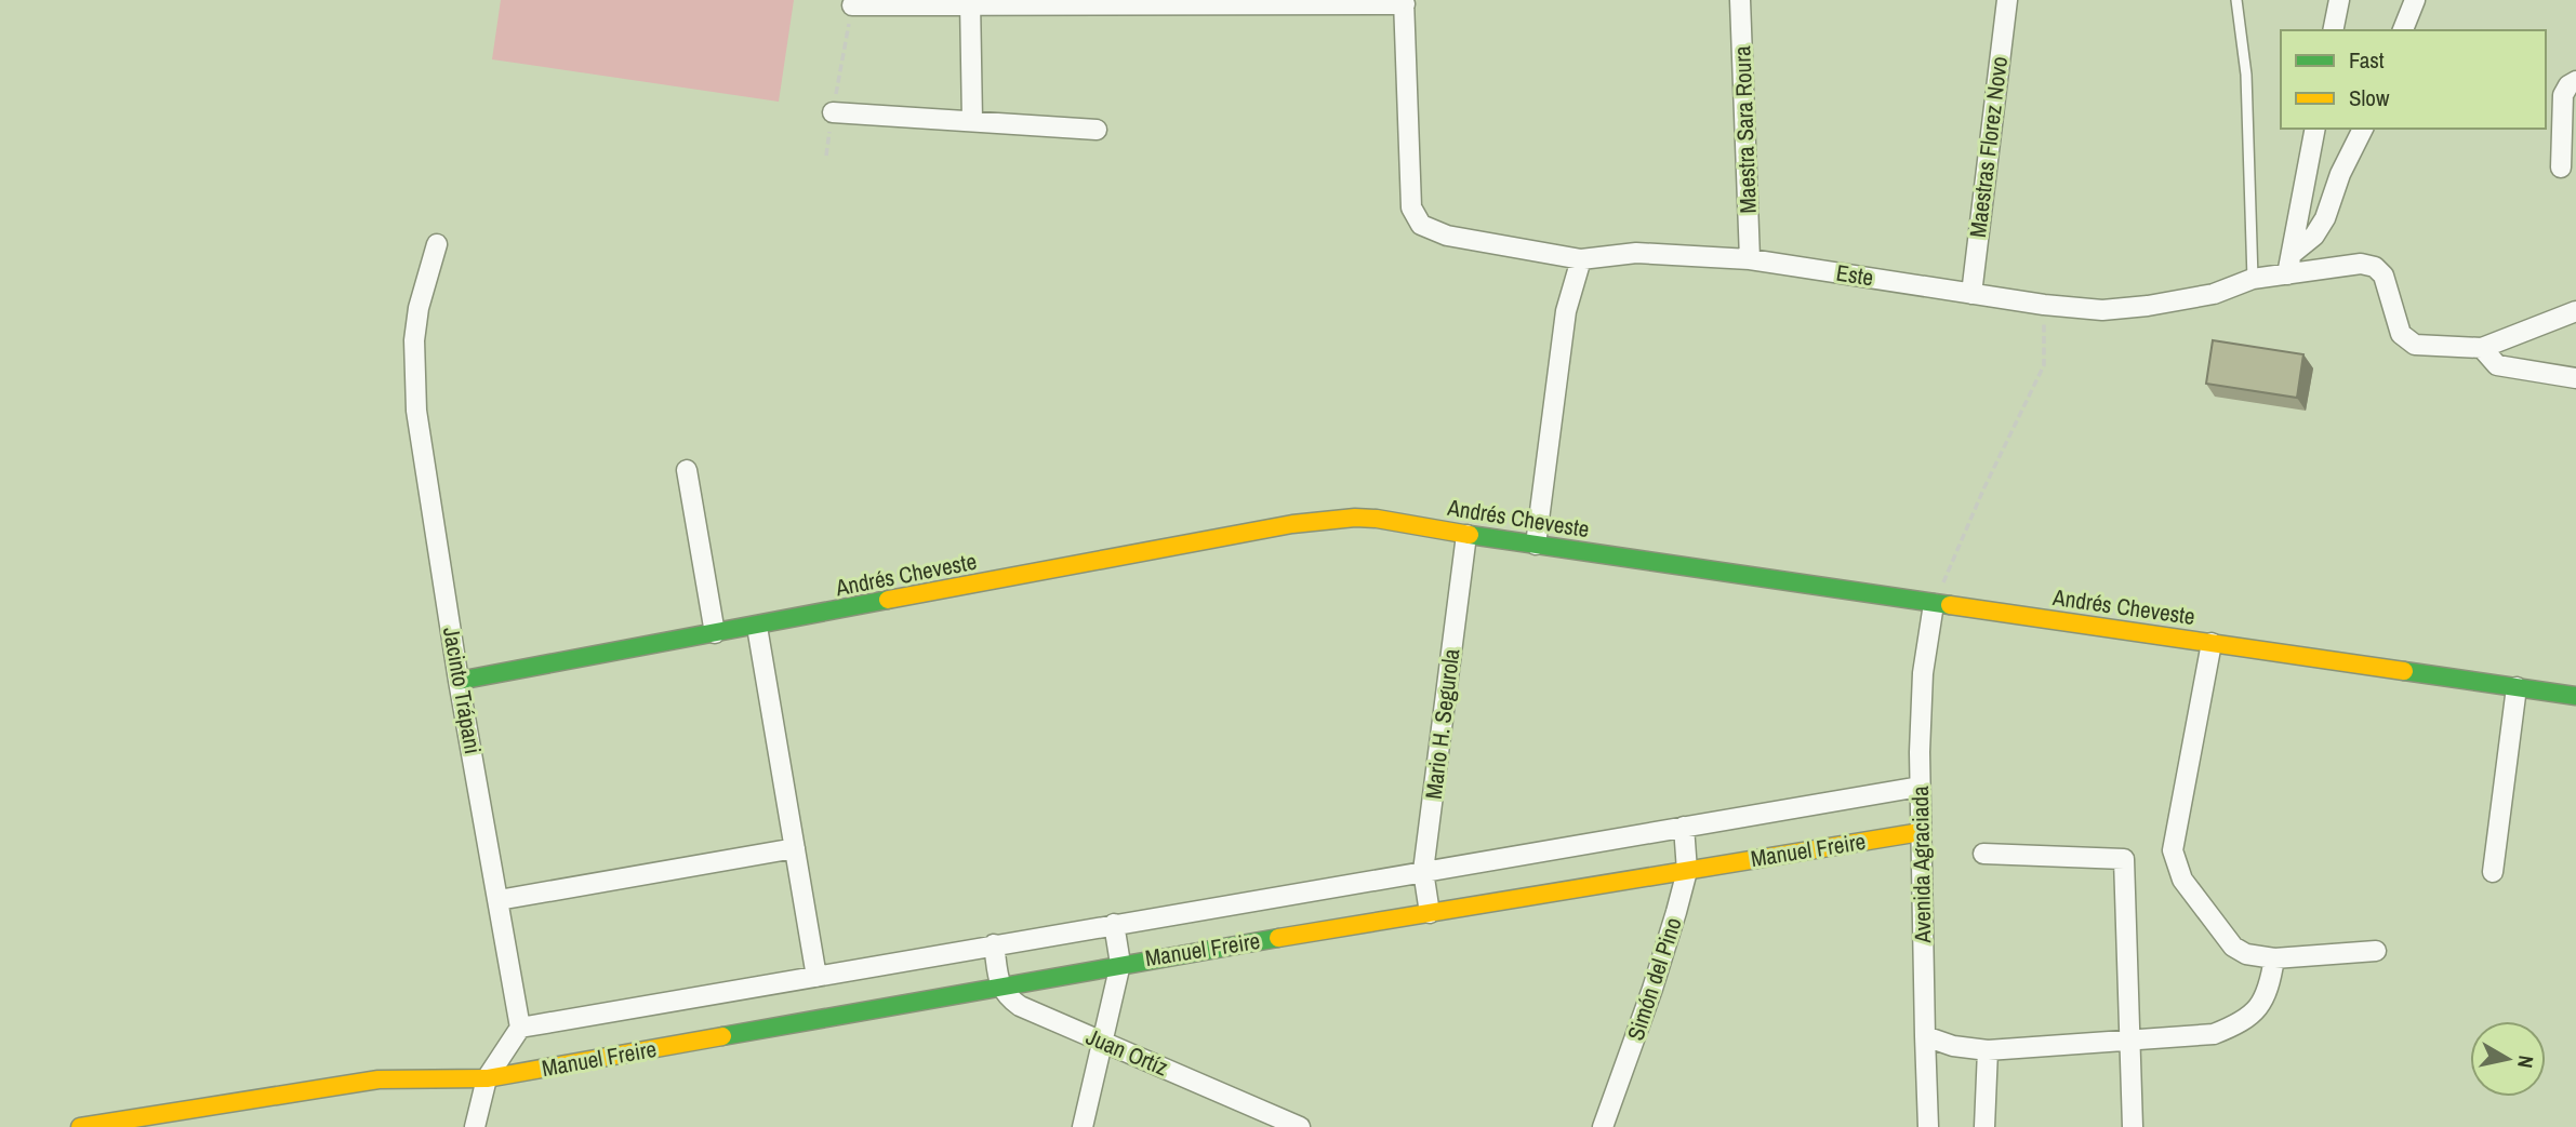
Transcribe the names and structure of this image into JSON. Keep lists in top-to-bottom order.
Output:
{
  "streets": {
    "street": [
      "Maestra Sara Roura",
      "Maestras Florez Novo",
      "Este",
      "Andrés Cheveste",
      "Jacinto Trápani",
      "Mario H. Segurola",
      "Manuel Freire",
      "Avenida Agraciada",
      "Simón del Pino",
      "Juan Ortíz"
    ]
  },
  "crossings": [
    ["Maestra Sara Roura", "Este"],
    ["Maestras Florez Novo", "Este"],
    ["Andrés Cheveste", "Jacinto Trápani"],
    ["Andrés Cheveste", "Mario H. Segurola"],
    ["Andrés Cheveste", "Avenida Agraciada"],
    ["Jacinto Trápani", "Manuel Freire"],
    ["Mario H. Segurola", "Manuel Freire"],
    ["Manuel Freire", "Avenida Agraciada"],
    ["Manuel Freire", "Simón del Pino"],
    ["Manuel Freire", "Juan Ortíz"]
  ],
  "legend": ["Fast", "Slow"],
  "north": "right"
}
